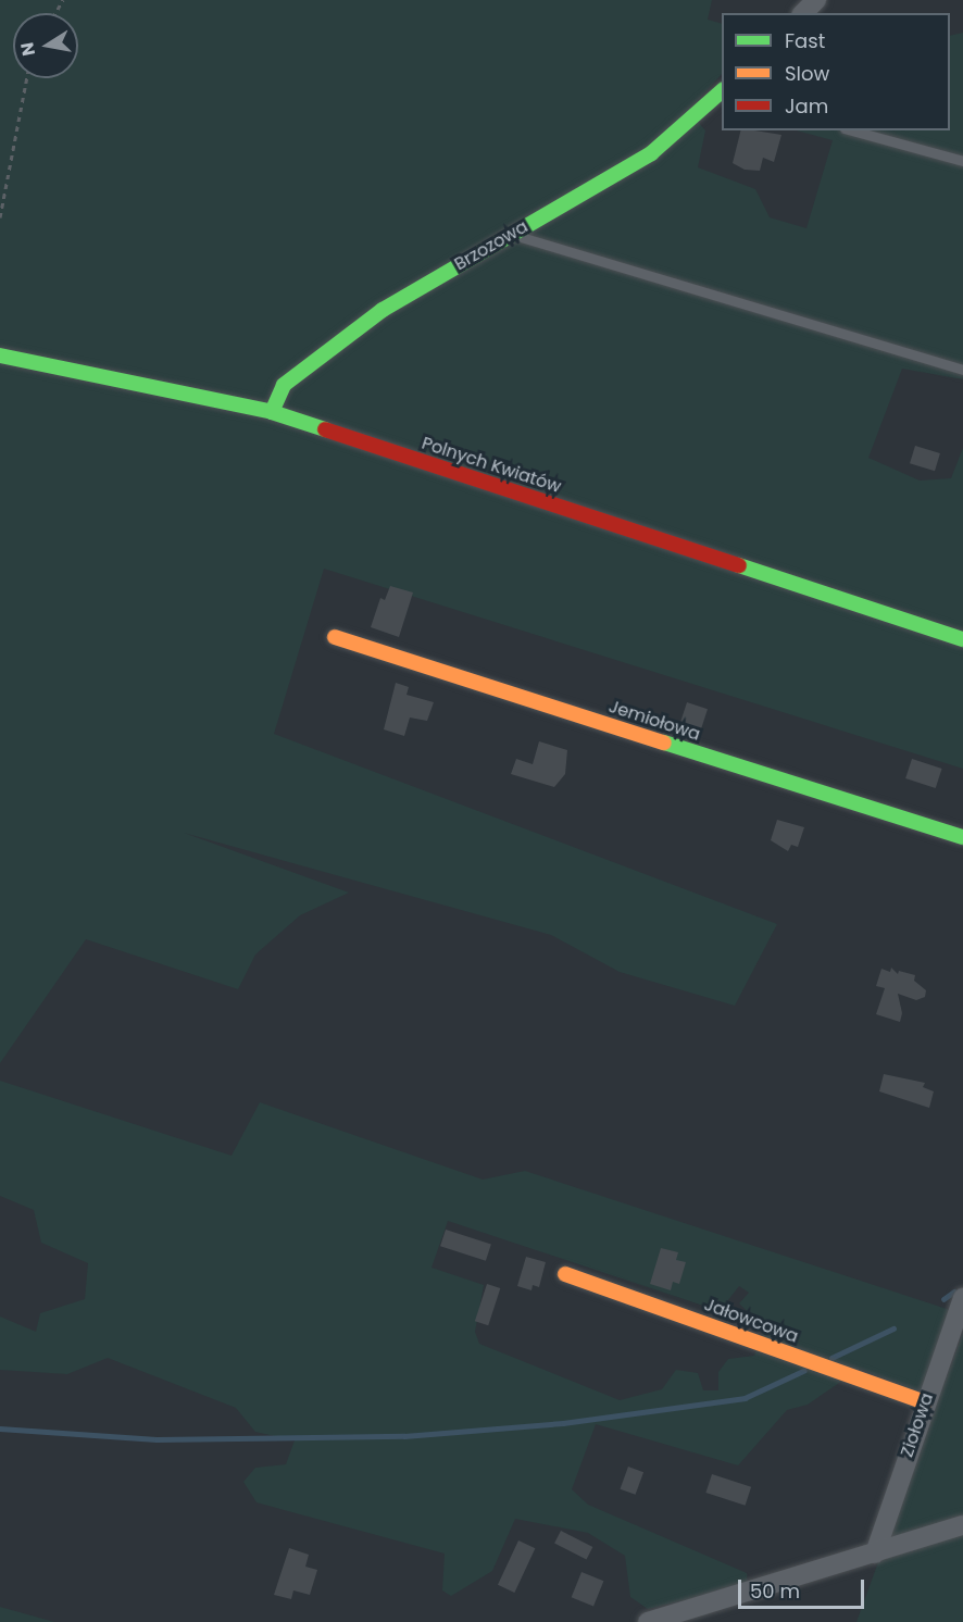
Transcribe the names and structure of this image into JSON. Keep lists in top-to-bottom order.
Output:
{
  "streets": {
    "street": [
      "Brzozowa",
      "Polnych Kwiatów",
      "Jemiołowa",
      "Jałowcowa",
      "Ziołowa"
    ]
  },
  "crossings": [
    ["Brzozowa", "Polnych Kwiatów"],
    ["Jałowcowa", "Ziołowa"]
  ],
  "legend": ["Fast", "Slow", "Jam"],
  "scale_bar": "50 m",
  "north": "left"
}
